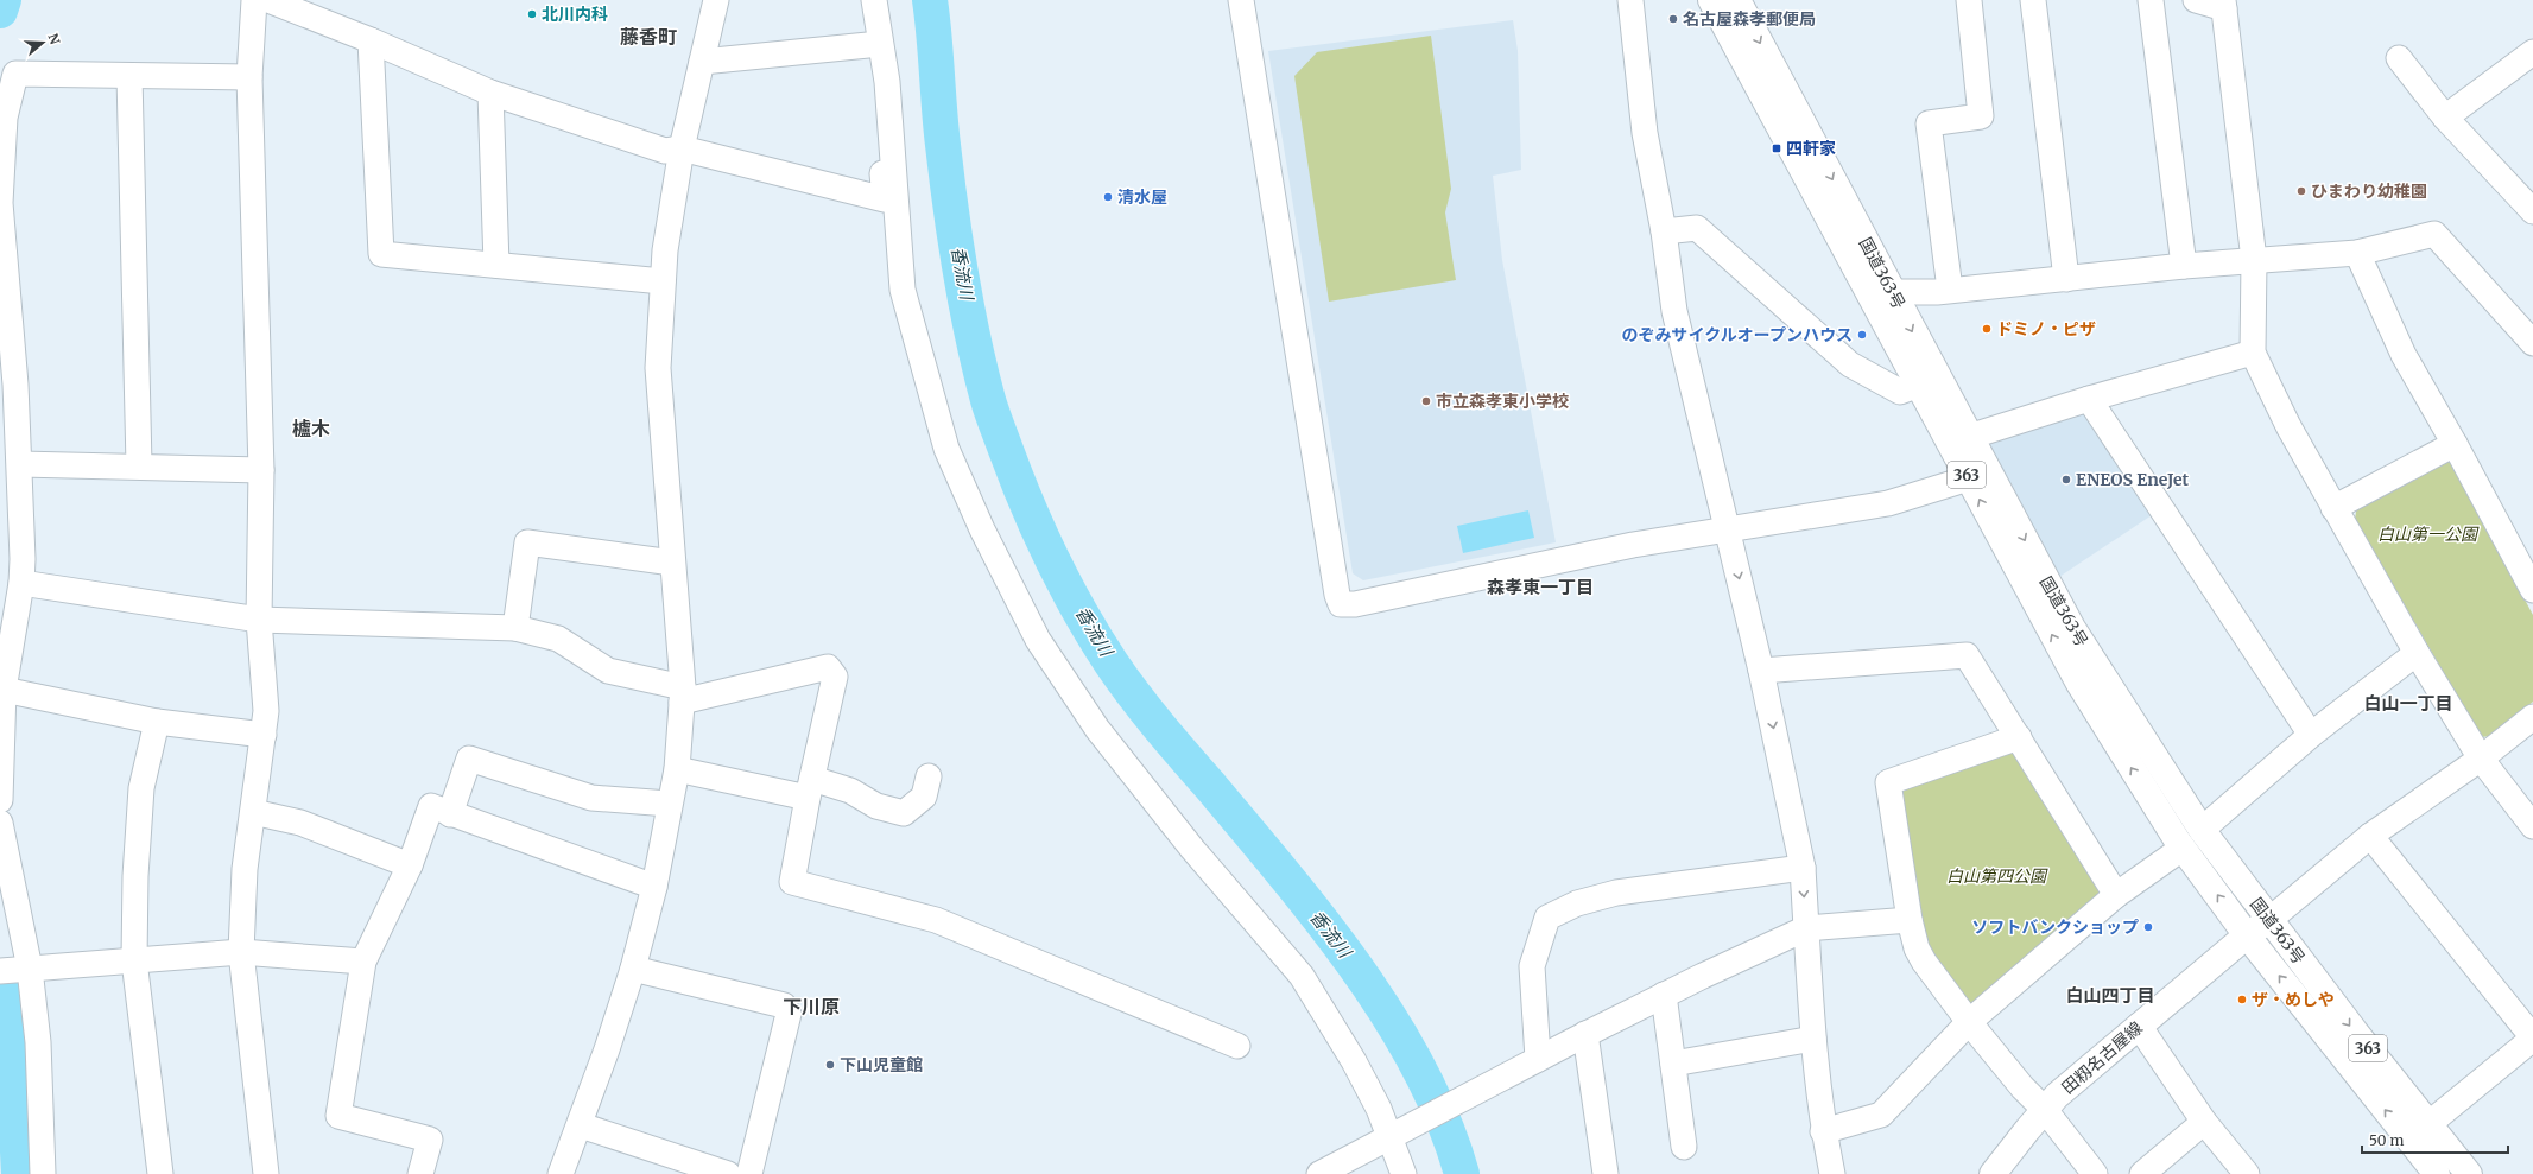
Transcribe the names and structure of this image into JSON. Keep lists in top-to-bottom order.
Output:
{
  "streets": {
    "main road": ["国道363号", "363", "田籾名古屋線"]
  },
  "crossings": [
    ["国道363号", "田籾名古屋線"]
  ],
  "districts": [
    "藤香町",
    "櫨木",
    "森孝東一丁目",
    "白山一丁目",
    "白山四丁目",
    "下川原"
  ],
  "water": ["香流川"],
  "parks": ["白山第一公園", "白山第四公園"],
  "places": {
    "other": [
      "北川内科",
      "名古屋森孝郵便局",
      "ひまわり幼稚園",
      "清水屋",
      "ドミノ・ピザ",
      "のぞみサイクルオープンハウス",
      "市立森孝東小学校",
      "ENEOS EneJet",
      "ソフトバンクショップ",
      "ザ・めしや",
      "下山児童館"
    ],
    "transit": ["四軒家"]
  },
  "scale_bar": "50 m",
  "north": "right"
}
